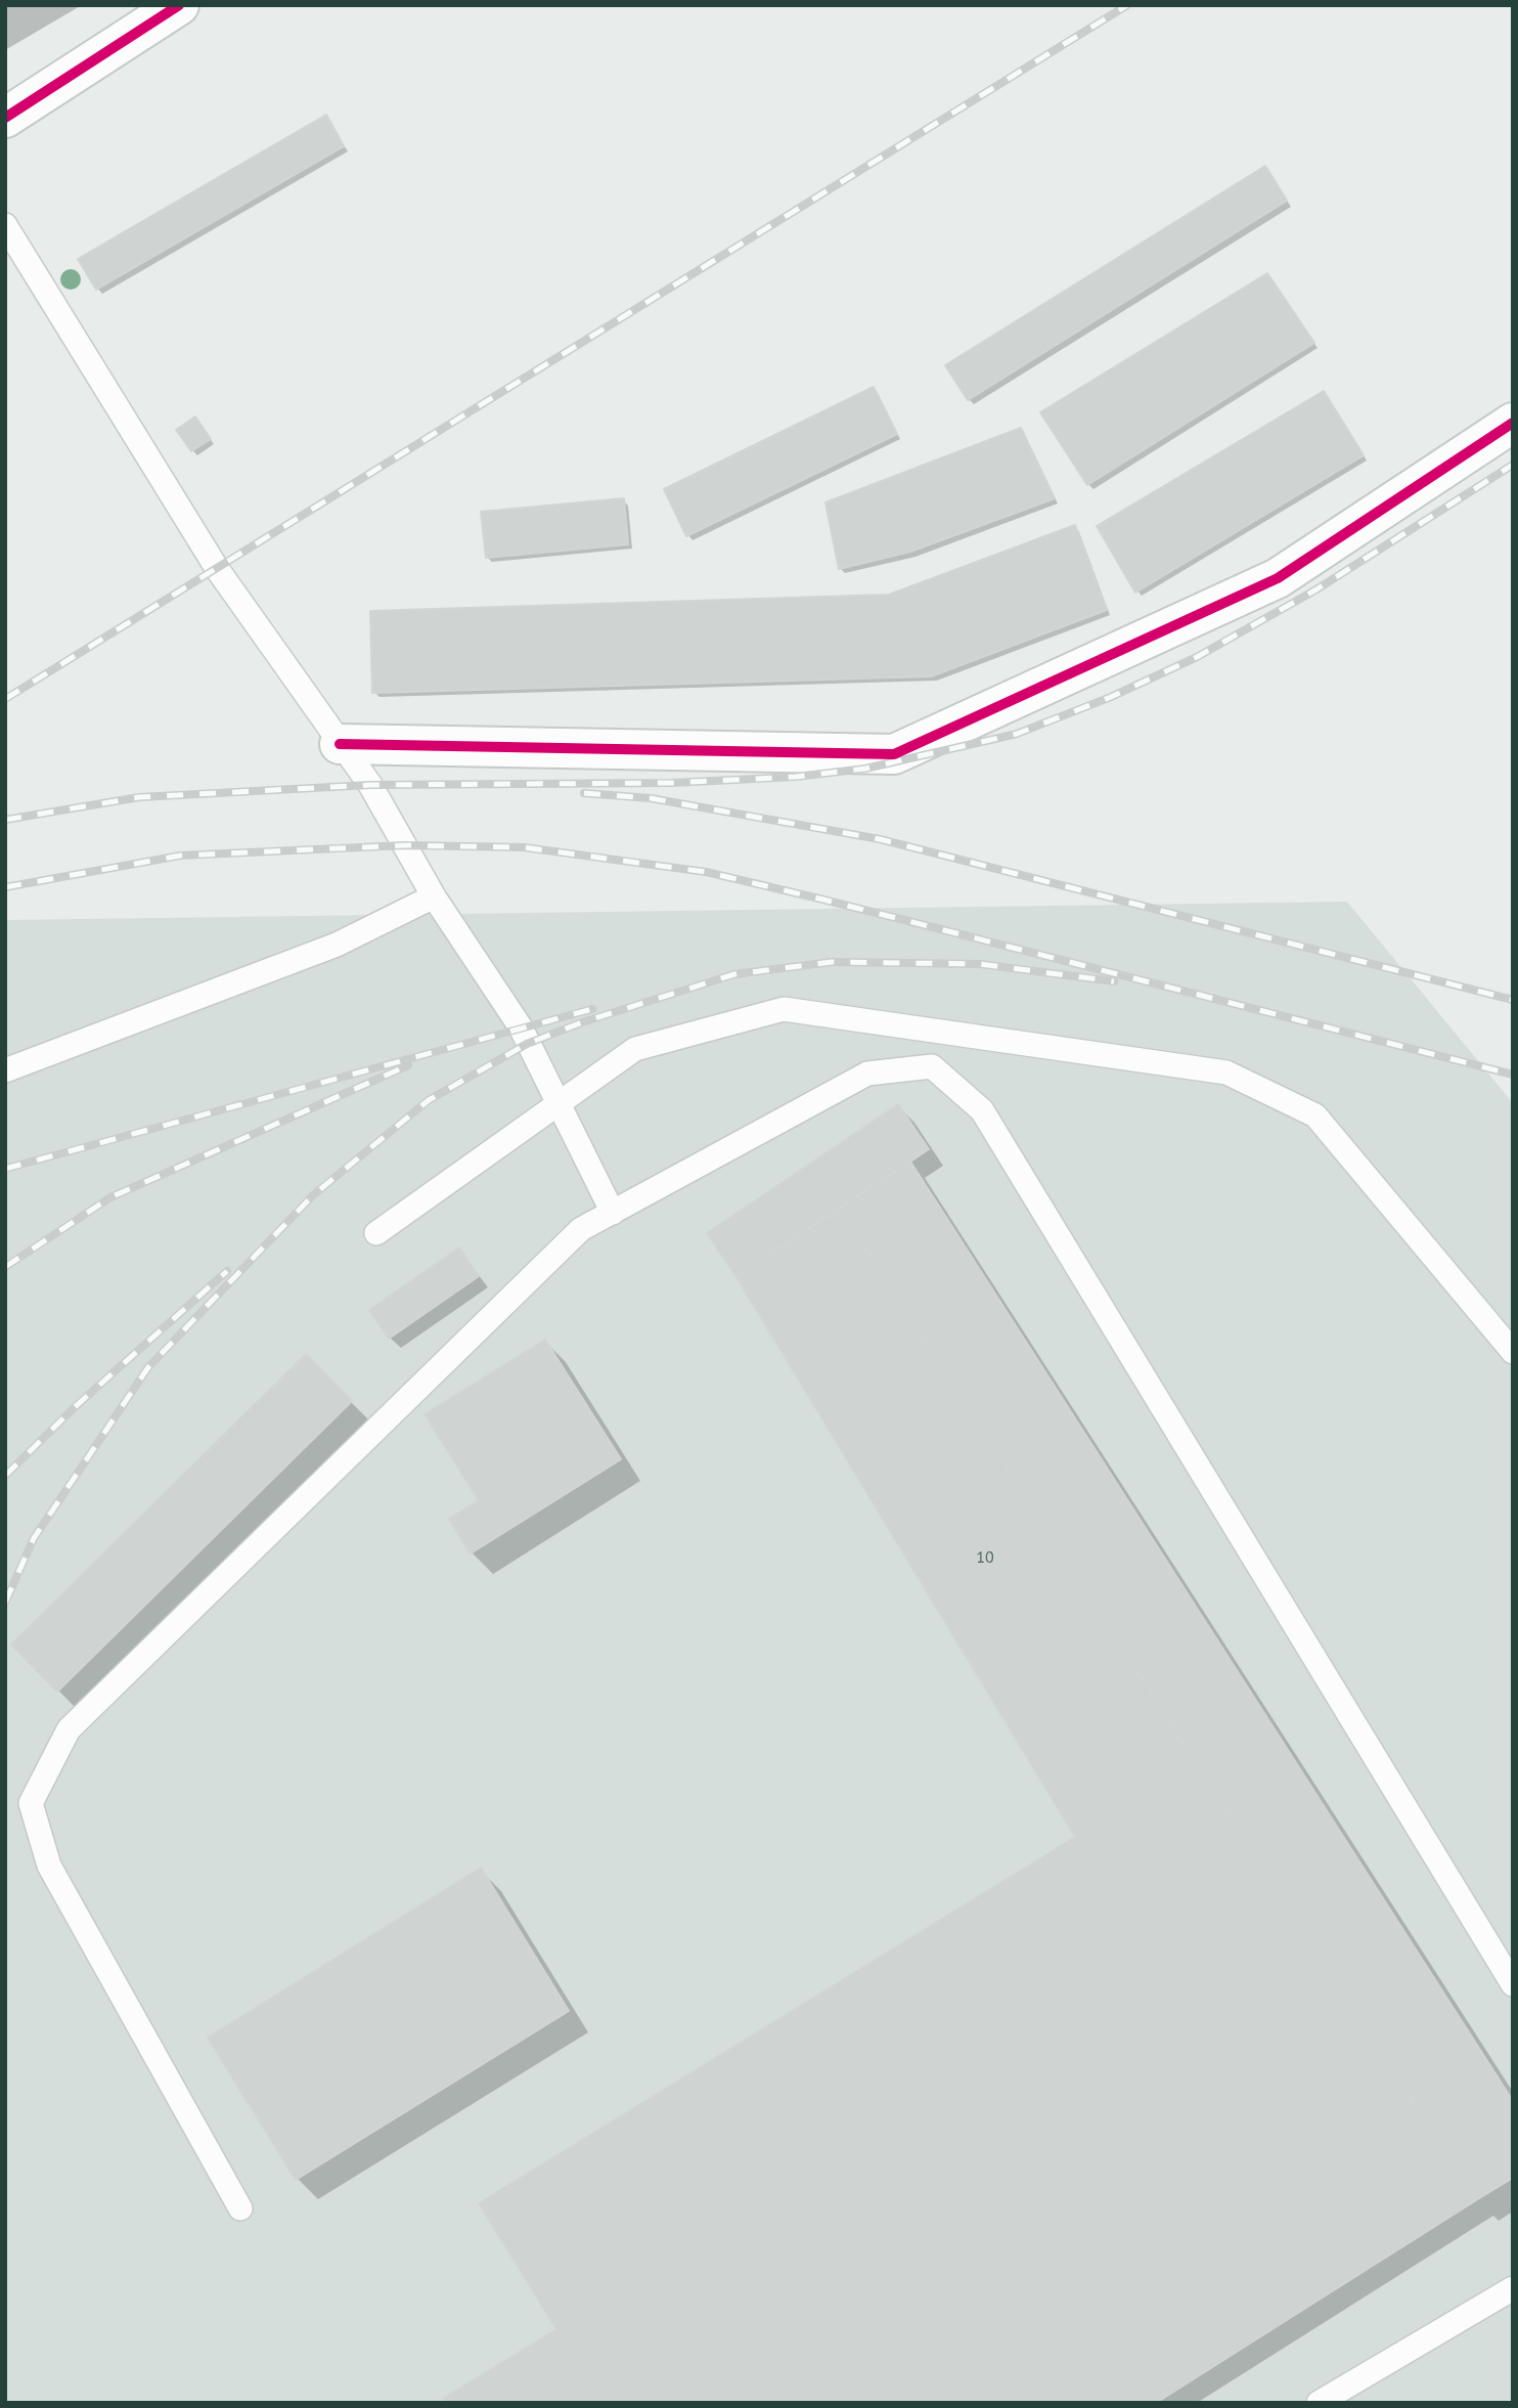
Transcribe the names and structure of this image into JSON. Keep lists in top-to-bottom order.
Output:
{
  "house_numbers": ["10"]
}
